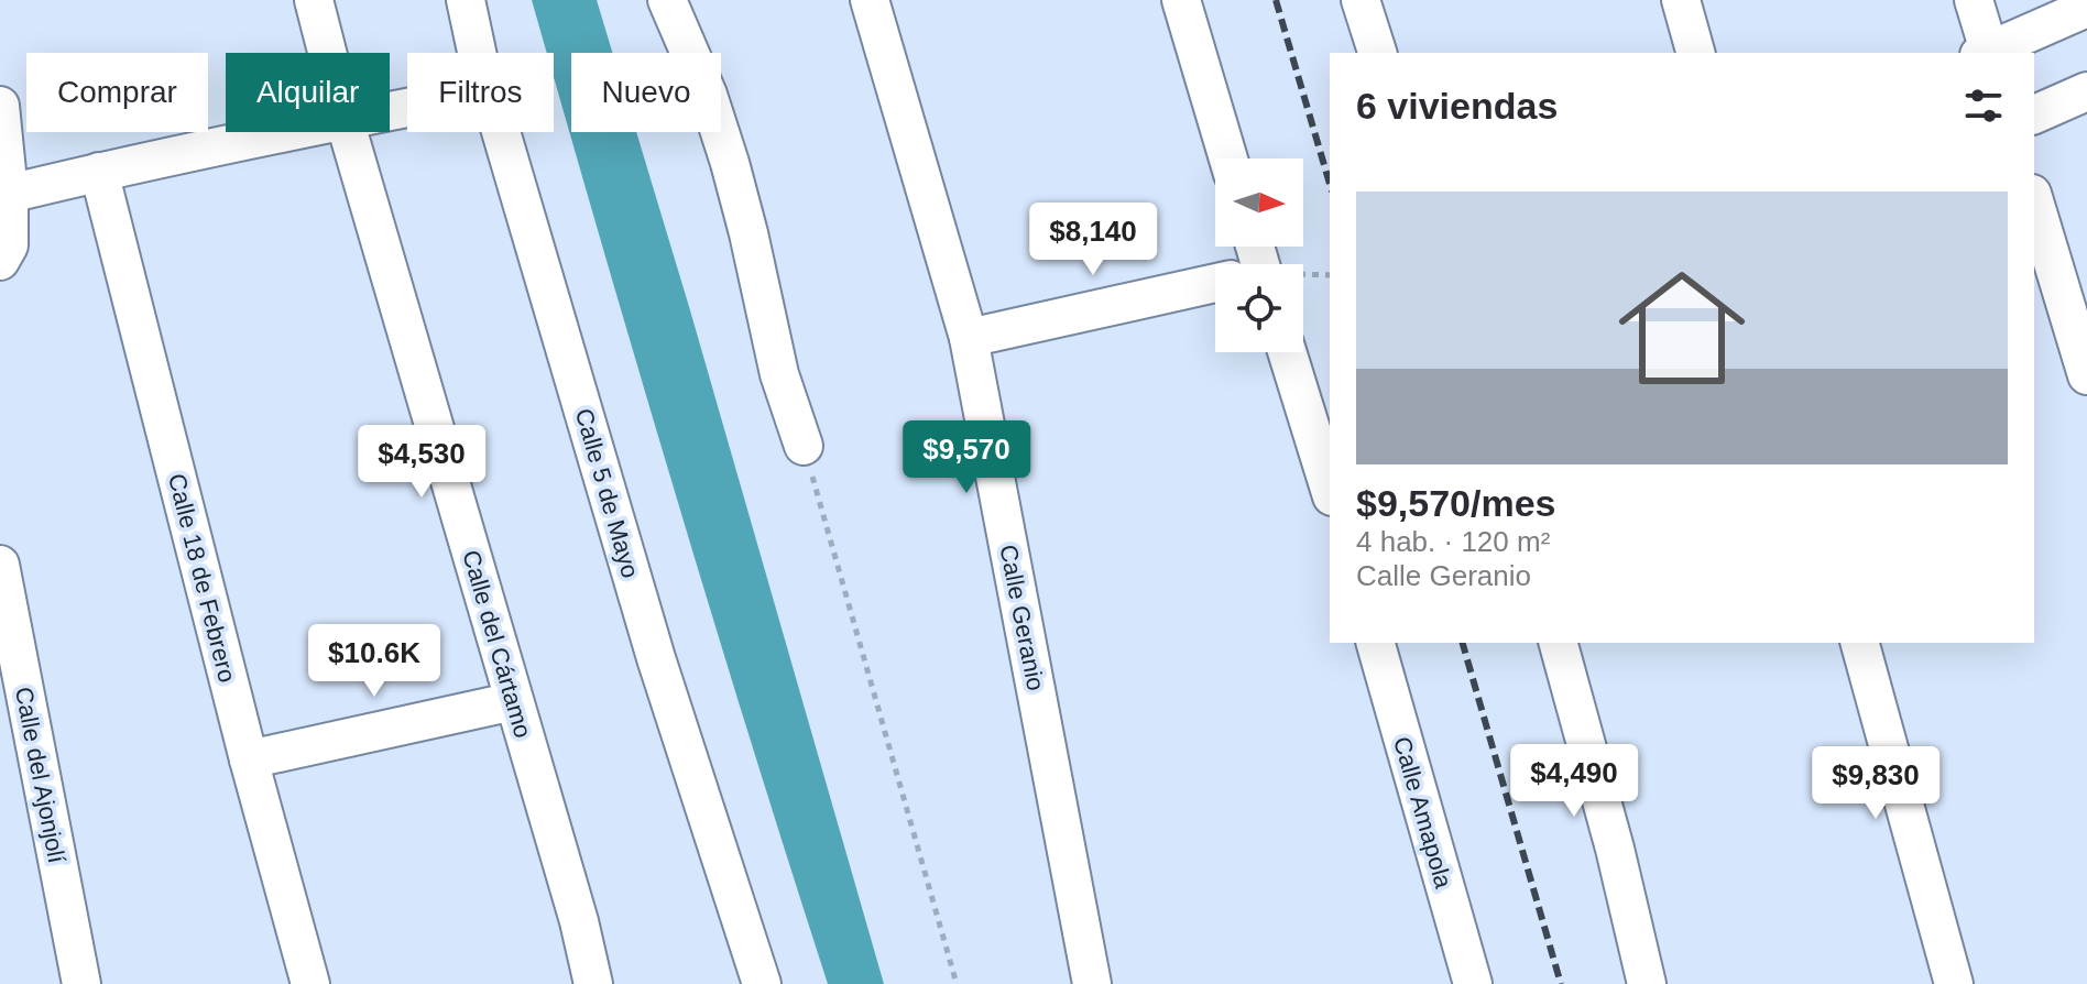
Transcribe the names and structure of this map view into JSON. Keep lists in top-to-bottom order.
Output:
{
  "streets": {
    "street": [
      "Calle 5 de Mayo",
      "Calle 18 de Febrero",
      "Calle Geranio",
      "Calle del Cártamo",
      "Calle del Ajonjolí",
      "Calle Amapola"
    ]
  },
  "north": "right",
  "page": {
    "chip": [
      "Comprar",
      "Alquilar",
      "Filtros",
      "Nuevo"
    ],
    "heading": "6 viviendas",
    "list": [
      {
        "name": "$9,570/mes",
        "note": "4 hab. · 120 m² · Calle Geranio"
      }
    ],
    "price": [
      "$8,140",
      "$9,570",
      "$4,530",
      "$10.6K",
      "$4,490",
      "$9,830"
    ]
  }
}
